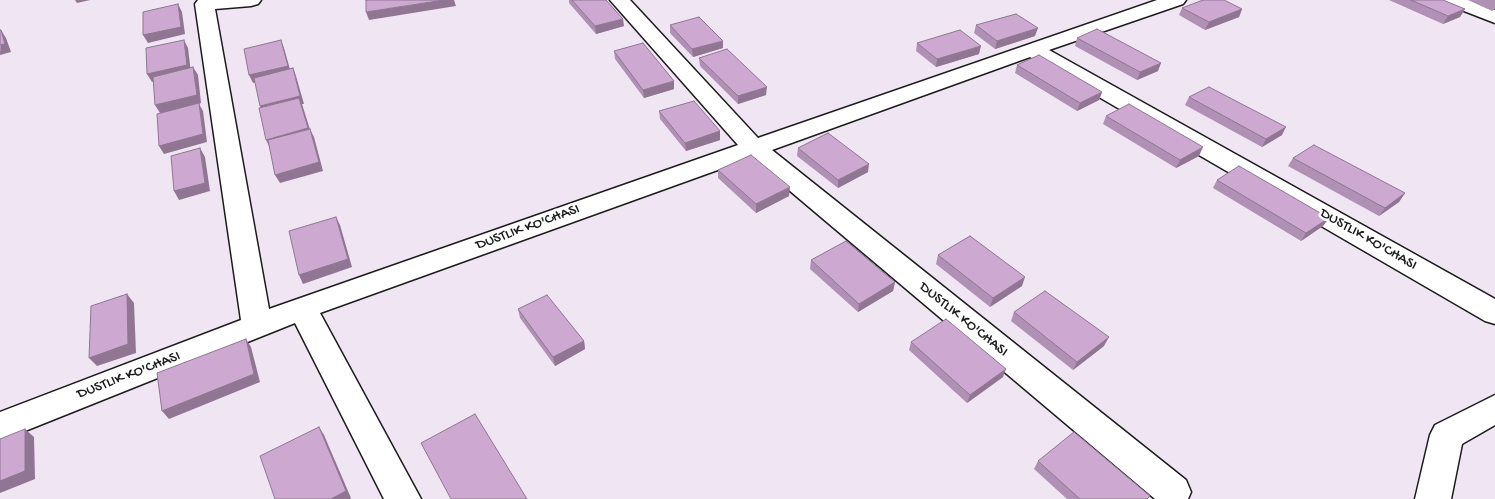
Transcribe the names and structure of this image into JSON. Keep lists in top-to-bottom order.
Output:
{
  "streets": {
    "street": ["DUSTLIK KO'CHASI"]
  }
}
